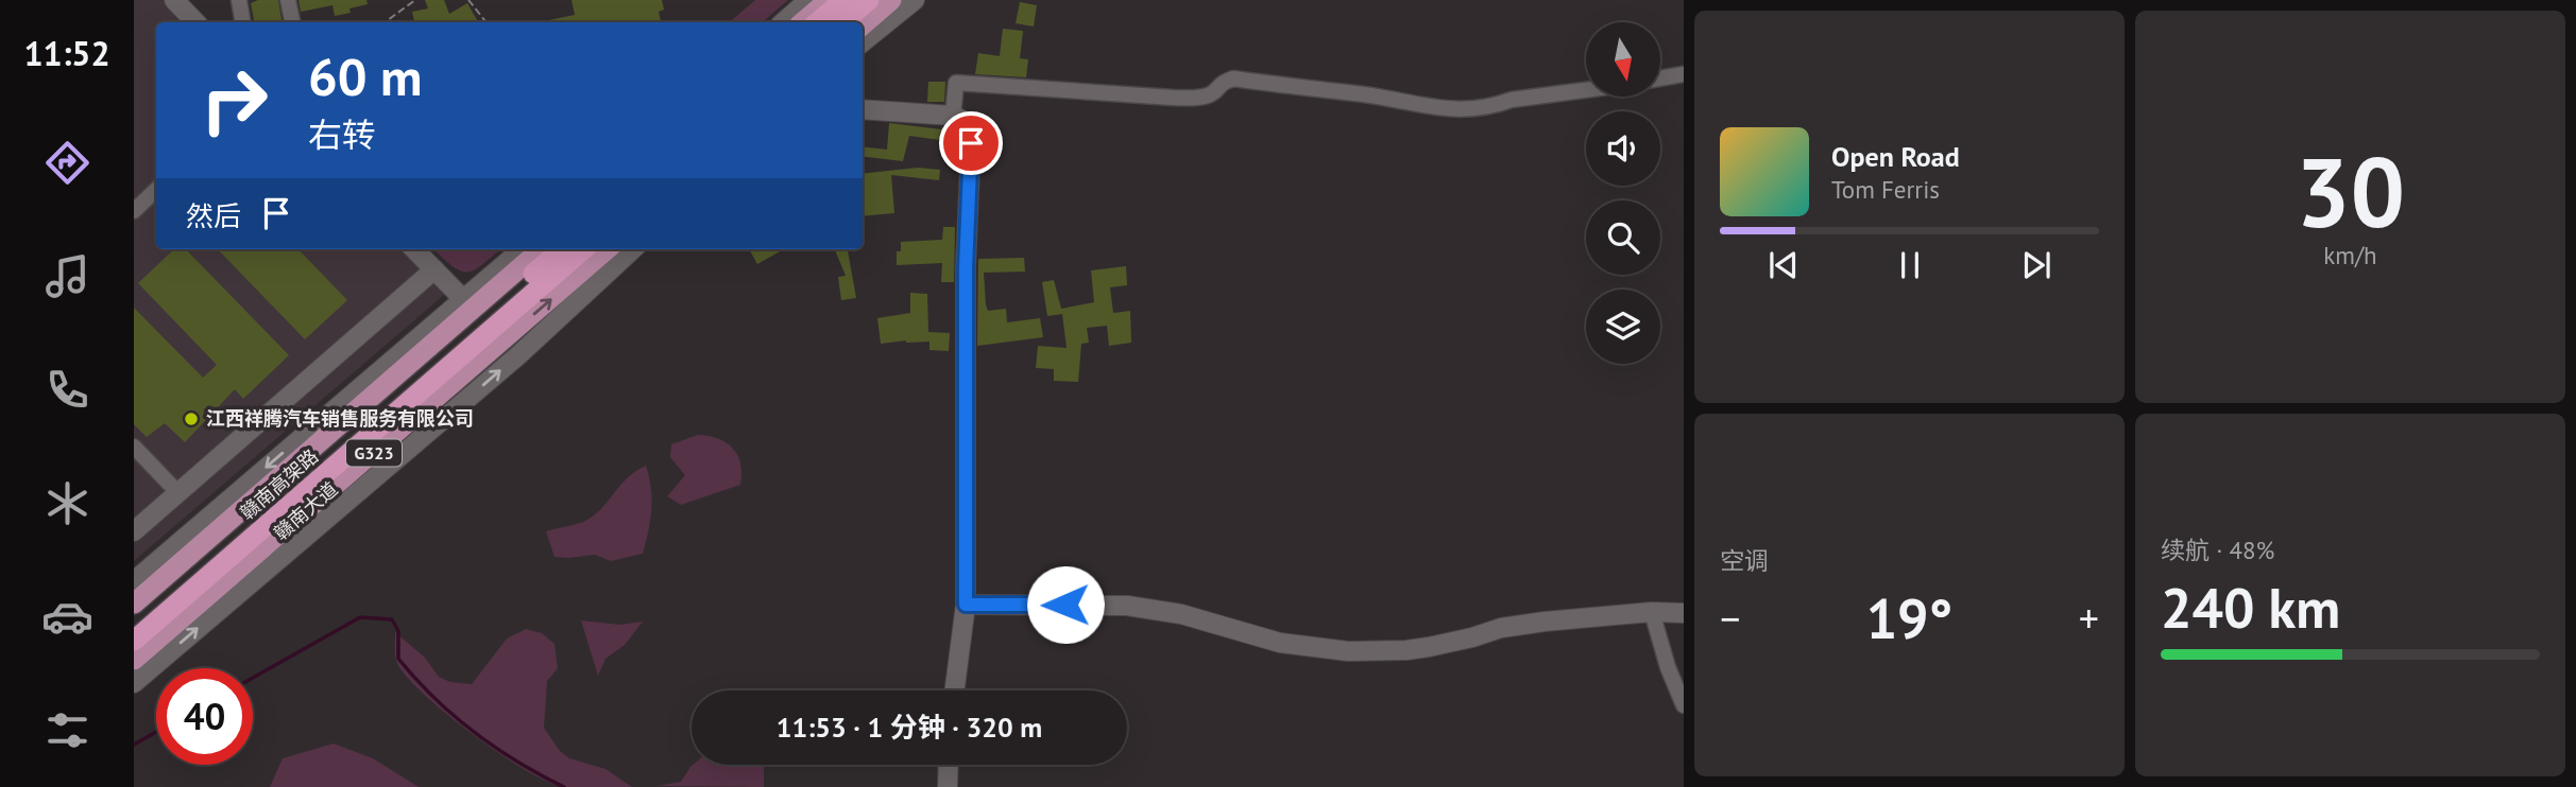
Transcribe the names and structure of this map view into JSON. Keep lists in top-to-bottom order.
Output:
{
  "streets": {
    "highway": ["赣南高架路"],
    "main road": ["G323", "赣南大道"]
  },
  "places": ["江西祥腾汽车销售服务有限公司"],
  "north": "bottom",
  "page": {
    "tabs": "11:52",
    "tile": [
      ["30", "km/h"],
      "空调",
      ["续航 · 48%", "240 km"]
    ],
    "turn": ["60 m", "右转"],
    "song": ["Open Road", "Tom Ferris"],
    "then": "然后",
    "heat": ["−", "19°", "+"],
    "limit": "40",
    "trip": "11:53 · 1 分钟 · 320 m"
  }
}
